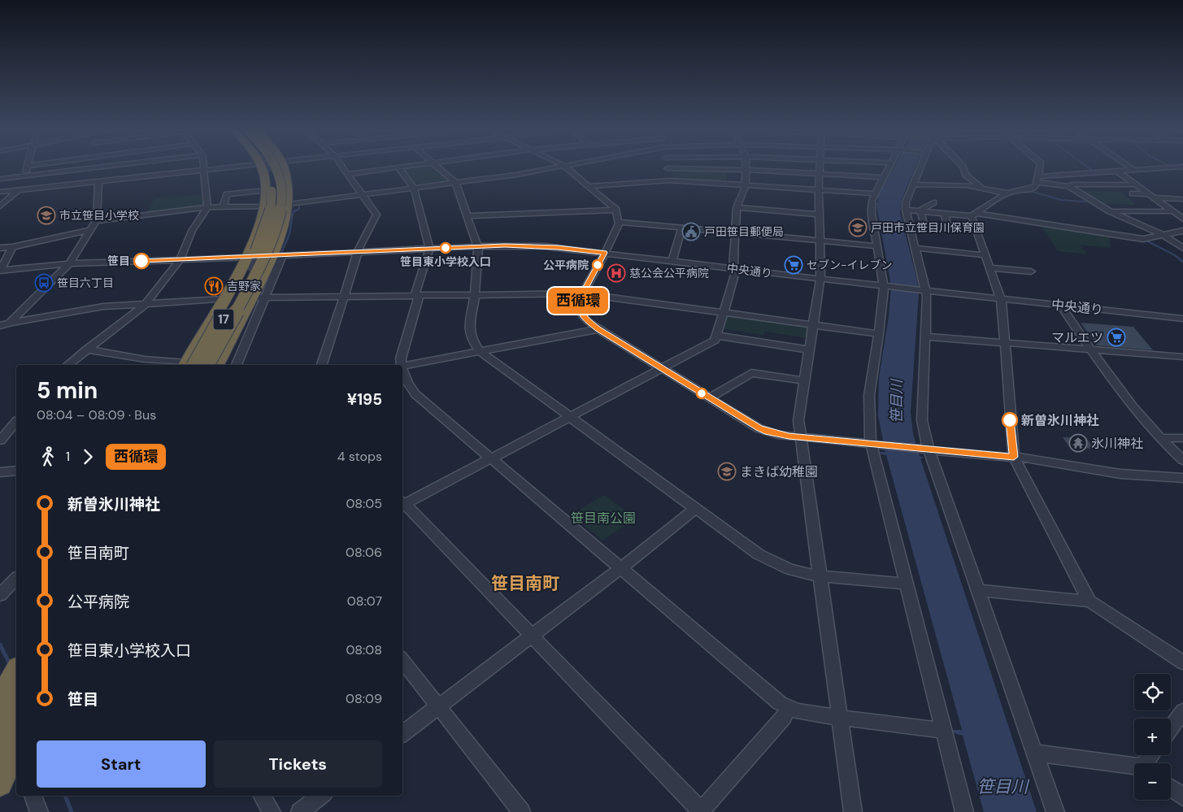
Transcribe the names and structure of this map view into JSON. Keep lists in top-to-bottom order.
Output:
{
  "streets": {
    "highway": ["17"],
    "street": ["中央通り"]
  },
  "crossings": [
    ["中央通り", "17"]
  ],
  "districts": ["笹目南町"],
  "water": ["笹目川"],
  "parks": ["笹目南公園"],
  "places": {
    "school or university": ["市立笹目小学校", "戸田市立笹目川保育園", "まきば幼稚園"],
    "public building": ["戸田笹目郵便局"],
    "other": [
      "笹目東小学校入口",
      "笹目",
      "公平病院",
      "新曽氷川神社"
    ],
    "supermarket": ["セブン-イレブン", "マルエツ"],
    "hospital": ["慈公会公平病院"],
    "bus stop": ["笹目六丁目"],
    "restaurant": ["吉野家"],
    "temple": ["氷川神社"]
  },
  "lines": ["bus line 西循環"],
  "page": {
    "on_map": "西循環",
    "heading": ["5 min", "08:04 – 08:09 · Bus", "¥195"],
    "legs": ["1", "西循環", "4 stops"],
    "list": [
      {
        "name": "新曽氷川神社",
        "value": "08:05"
      },
      {
        "name": "笹目南町",
        "value": "08:06"
      },
      {
        "name": "公平病院",
        "value": "08:07"
      },
      {
        "name": "笹目東小学校入口",
        "value": "08:08"
      },
      {
        "name": "笹目",
        "value": "08:09"
      }
    ],
    "map_buttons": ["+", "−"],
    "buttons": ["Start", "Tickets"]
  }
}
